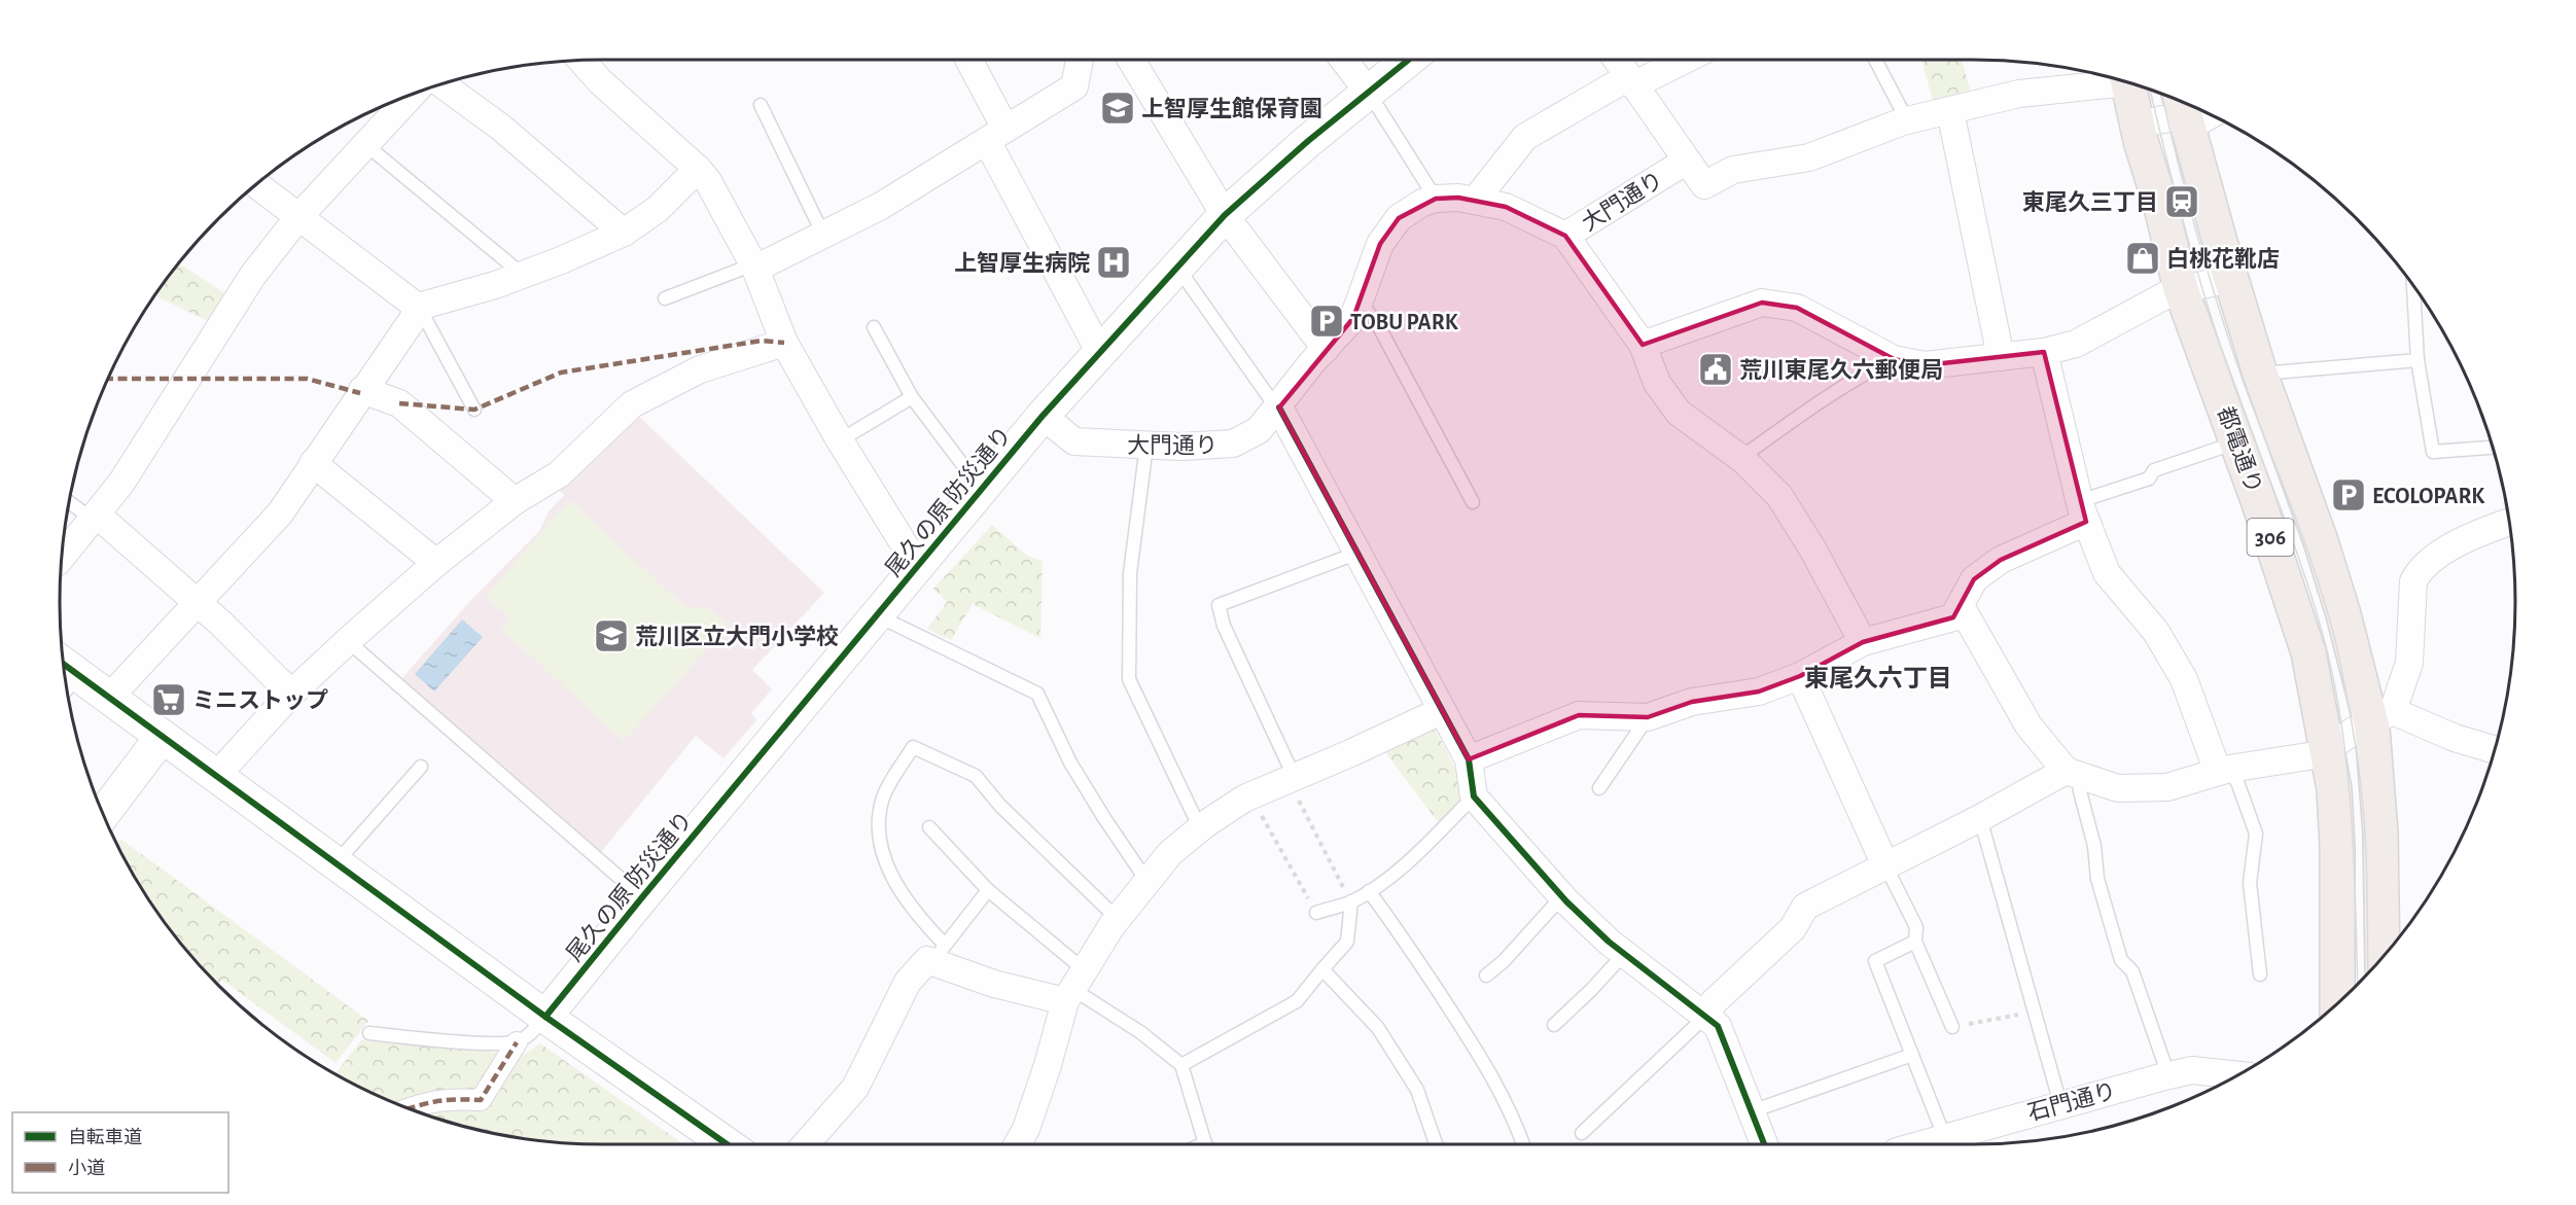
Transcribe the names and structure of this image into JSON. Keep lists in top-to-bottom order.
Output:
{
  "streets": {
    "main road": ["都電通り", "306"],
    "street": ["大門通り", "尾久の原 防災通り", "石門通り"]
  },
  "crossings": [
    ["大門通り", "尾久の原 防災通り"]
  ],
  "districts": ["東尾久六丁目"],
  "places": {
    "school or university": ["上智厚生館保育園", "荒川区立大門小学校"],
    "station": ["東尾久三丁目"],
    "shop": ["白桃花靴店"],
    "hospital": ["上智厚生病院"],
    "parking": ["TOBU PARK", "ECOLOPARK"],
    "public building": ["荒川東尾久六郵便局"],
    "supermarket": ["ミニストップ"]
  },
  "legend": ["自転車道", "小道"]
}
